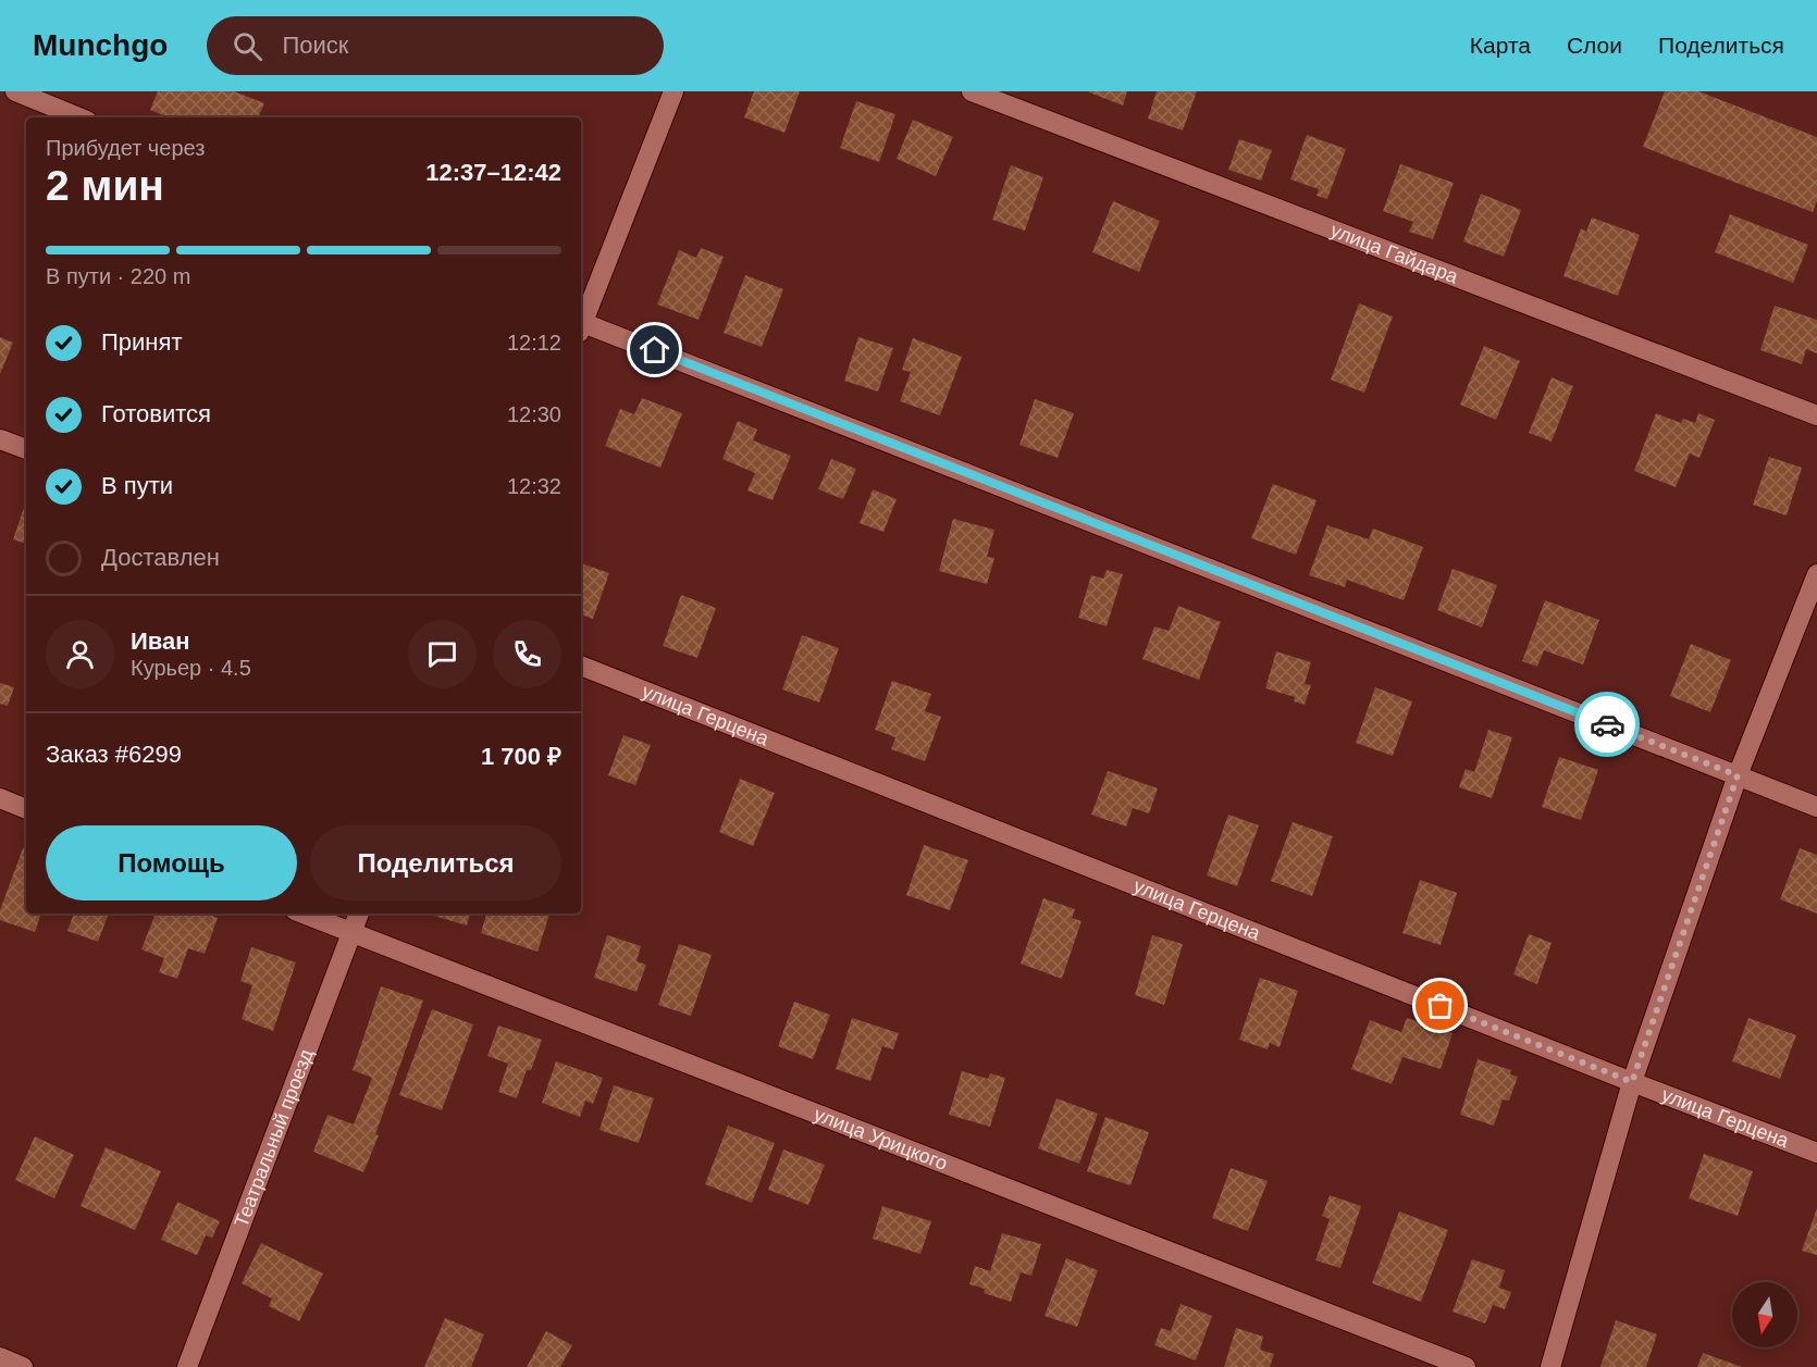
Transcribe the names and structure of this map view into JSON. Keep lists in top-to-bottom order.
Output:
{
  "streets": {
    "street": [
      "улица Гайдара",
      "улица Герцена",
      "Театральный проезд",
      "улица Урицкого"
    ]
  },
  "crossings": [
    ["Театральный проезд", "улица Урицкого"]
  ],
  "north": "bottom",
  "page": {
    "header": "Munchgo",
    "search": "Поиск",
    "nav": ["Карта", "Слои", "Поделиться"],
    "heading": ["2 мин", "Прибудет через", "12:37–12:42"],
    "panel": [
      "Иван",
      "Курьер · 4.5",
      "Заказ #6299",
      "1 700 ₽"
    ],
    "bar": "В пути · 220 m",
    "list": [
      ["Принят", "12:12"],
      ["Готовится", "12:30"],
      ["В пути", "12:32"],
      "Доставлен"
    ],
    "buttons": ["Помощь", "Поделиться"]
  }
}
